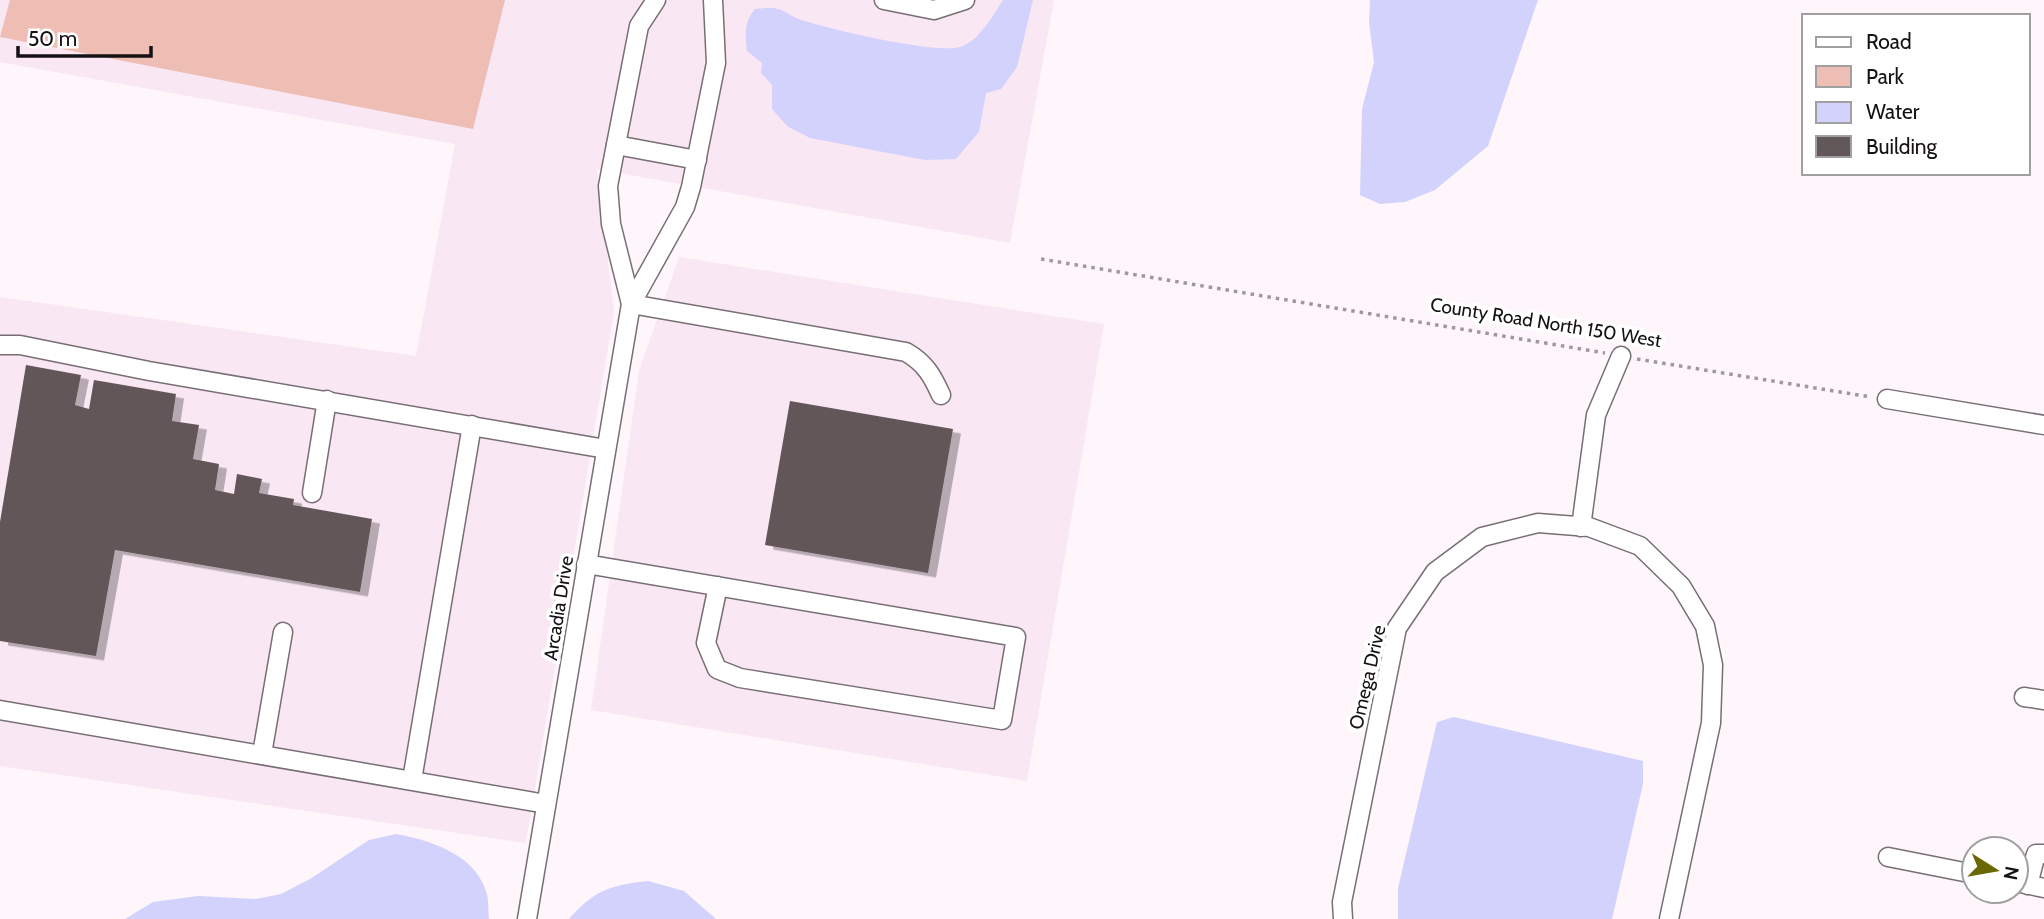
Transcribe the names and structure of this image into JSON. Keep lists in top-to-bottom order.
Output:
{
  "streets": {
    "street": ["Arcadia Drive", "Omega Drive"],
    "path": ["County Road North 150 West"]
  },
  "legend": [
    "Road",
    "Park",
    "Water",
    "Building"
  ],
  "scale_bar": "50 m",
  "north": "right"
}
